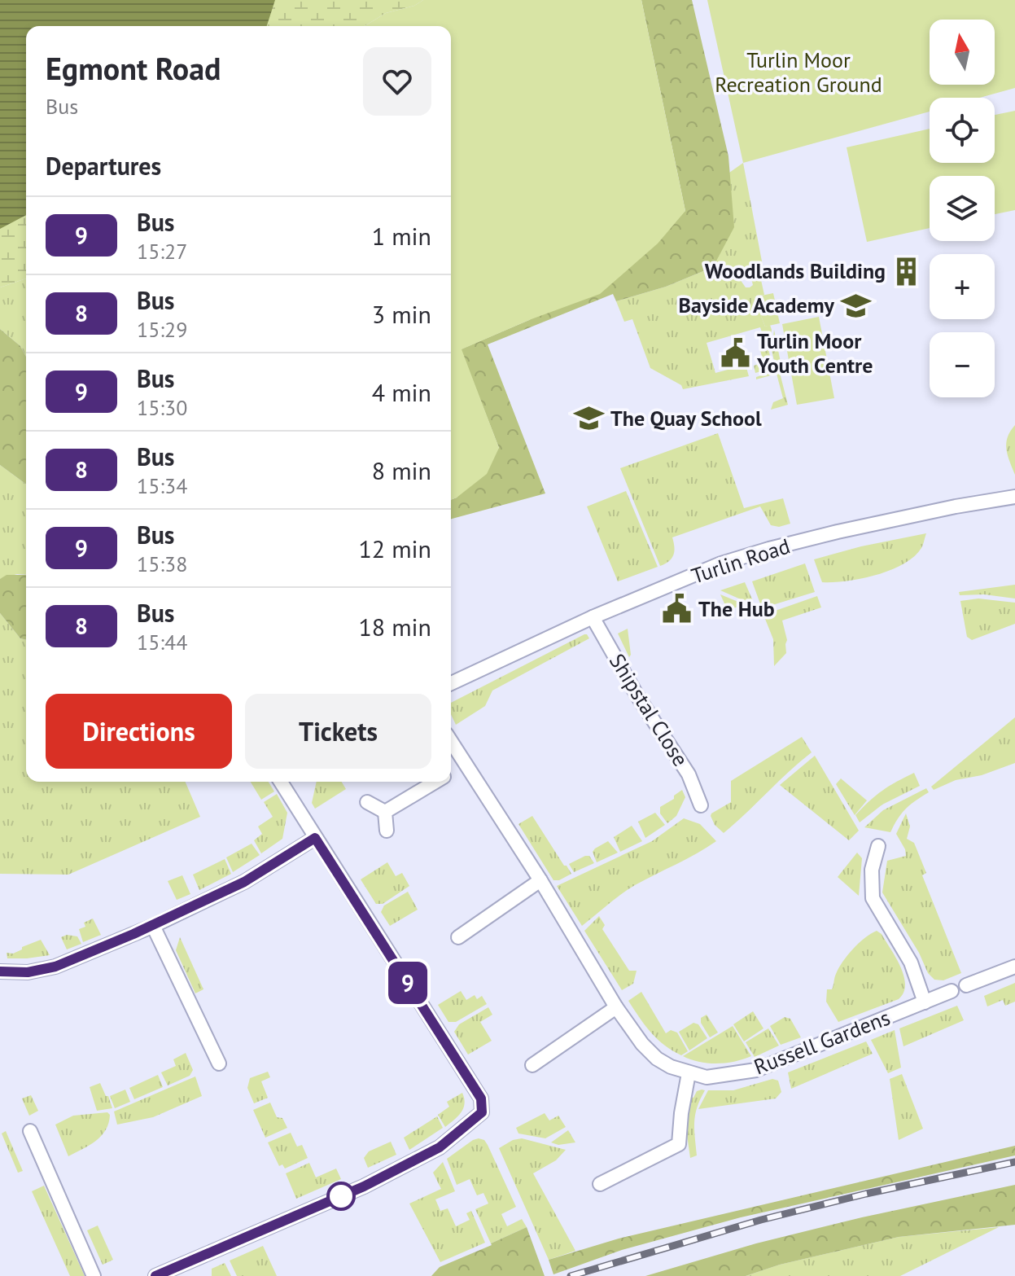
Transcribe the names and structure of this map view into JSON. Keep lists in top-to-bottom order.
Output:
{
  "streets": {
    "street": ["Turlin Road", "Shipstal Close", "Russell Gardens"]
  },
  "crossings": [
    ["Turlin Road", "Shipstal Close"]
  ],
  "parks": ["Turlin Moor Recreation Ground"],
  "places": {
    "building": ["Woodlands Building"],
    "school or university": ["Bayside Academy", "The Quay School"],
    "public building": ["Turlin Moor Youth Centre", "The Hub"]
  },
  "lines": ["bus line 9"],
  "north": "top",
  "page": {
    "on_map": "9",
    "map_buttons": ["+", "−"],
    "heading": [
      ["Egmont Road", "Bus"],
      "Departures"
    ],
    "list": [
      {
        "mark": "9",
        "name": "Bus",
        "note": "15:27",
        "value": "1 min"
      },
      {
        "mark": "8",
        "name": "Bus",
        "note": "15:29",
        "value": "3 min"
      },
      {
        "mark": "9",
        "name": "Bus",
        "note": "15:30",
        "value": "4 min"
      },
      {
        "mark": "8",
        "name": "Bus",
        "note": "15:34",
        "value": "8 min"
      },
      {
        "mark": "9",
        "name": "Bus",
        "note": "15:38",
        "value": "12 min"
      },
      {
        "mark": "8",
        "name": "Bus",
        "note": "15:44",
        "value": "18 min"
      }
    ],
    "buttons": ["Directions", "Tickets"]
  }
}
